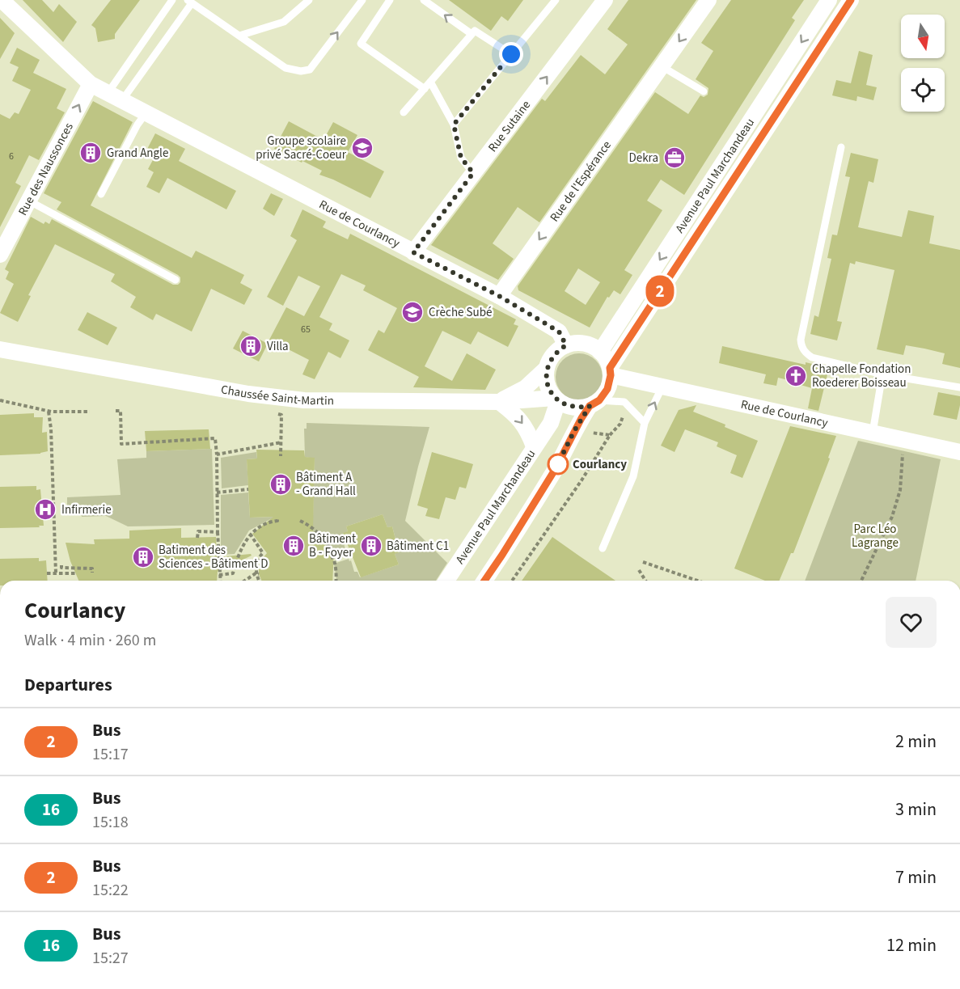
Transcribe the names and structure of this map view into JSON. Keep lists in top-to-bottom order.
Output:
{
  "streets": {
    "street": [
      "Rue Sutaine",
      "Rue des Naussonces",
      "Avenue Paul Marchandeau",
      "Rue de l'Espérance",
      "Rue de Courlancy",
      "Chaussée Saint-Martin"
    ]
  },
  "crossings": [
    ["Rue Sutaine", "Rue de Courlancy"],
    ["Rue des Naussonces", "Rue de Courlancy"],
    ["Avenue Paul Marchandeau", "Rue de Courlancy"],
    ["Avenue Paul Marchandeau", "Chaussée Saint-Martin"],
    ["Rue de l'Espérance", "Rue de Courlancy"],
    ["Rue de Courlancy", "Chaussée Saint-Martin"]
  ],
  "one_way": ["Rue Sutaine", "Rue des Naussonces", "Rue de l'Espérance"],
  "parks": ["Parc Léo Lagrange"],
  "places": {
    "school or university": ["Groupe scolaire privé Sacré-Coeur", "Crèche Subé"],
    "building": [
      "Grand Angle",
      "Villa",
      "Bâtiment A - Grand Hall",
      "Bâtiment B - Foyer",
      "Bâtiment C1",
      "Batiment des Sciences - Bâtiment D"
    ],
    "office": ["Dekra"],
    "church": ["Chapelle Fondation Roederer Boisseau"],
    "other": ["Courlancy"],
    "hospital": ["Infirmerie"]
  },
  "lines": ["bus line 2"],
  "house_numbers": ["6", "65"],
  "north": "bottom",
  "page": {
    "on_map": "2",
    "heading": [
      ["Courlancy", "Walk · 4 min · 260 m"],
      "Departures"
    ],
    "list": [
      {
        "mark": "2",
        "name": "Bus",
        "note": "15:17",
        "value": "2 min"
      },
      {
        "mark": "16",
        "name": "Bus",
        "note": "15:18",
        "value": "3 min"
      },
      {
        "mark": "2",
        "name": "Bus",
        "note": "15:22",
        "value": "7 min"
      },
      {
        "mark": "16",
        "name": "Bus",
        "note": "15:27",
        "value": "12 min"
      }
    ]
  }
}
